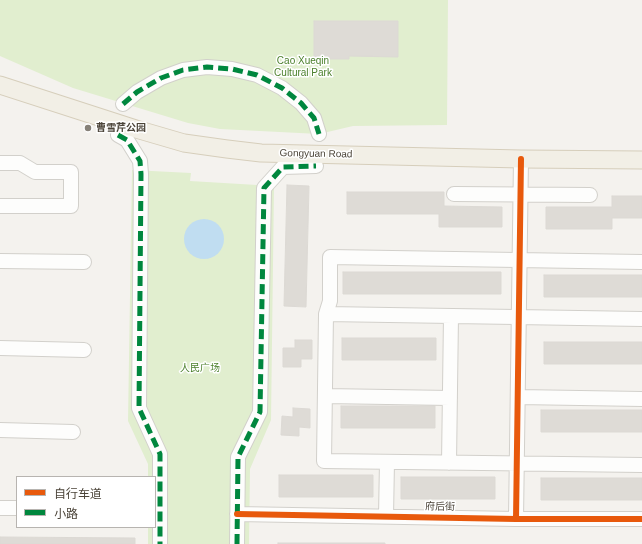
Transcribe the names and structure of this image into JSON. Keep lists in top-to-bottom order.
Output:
{
  "streets": {
    "main road": ["Gongyuan Road"],
    "street": ["府后街"]
  },
  "parks": ["Cao Xueqin Cultural Park", "人民广场"],
  "places": ["曹雪芹公园"],
  "legend": ["自行车道", "小路"]
}
